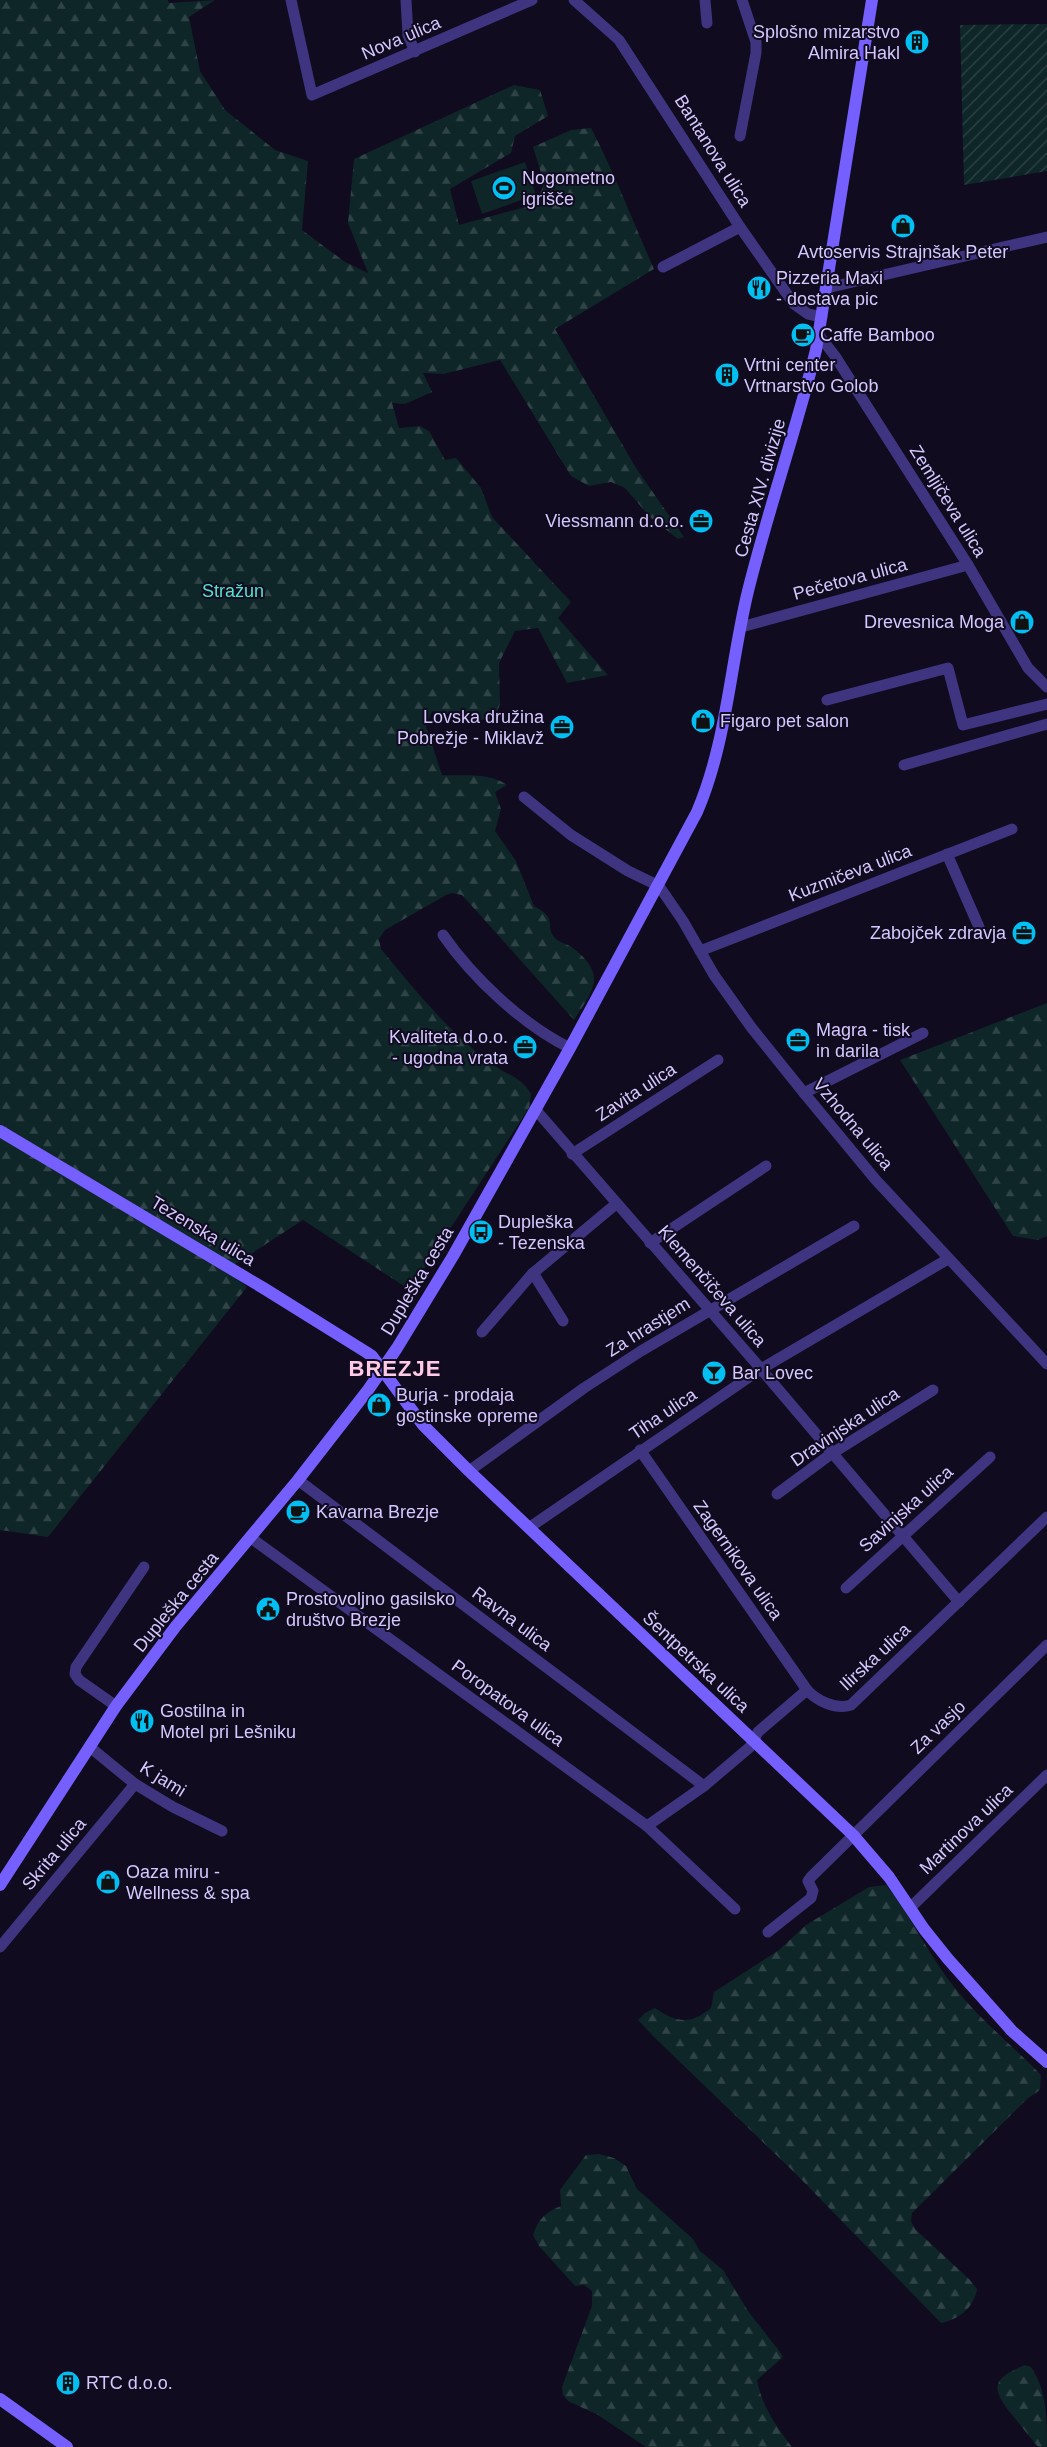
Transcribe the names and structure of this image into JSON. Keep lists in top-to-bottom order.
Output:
{
  "streets": {
    "street": [
      "Nova ulica",
      "Bantanova ulica",
      "Cesta XIV. divizije",
      "Zemljičeva ulica",
      "Pečetova ulica",
      "Kuzmičeva ulica",
      "Zavita ulica",
      "Vzhodna ulica",
      "Tezenska ulica",
      "Dupleška cesta",
      "Klemenčičeva ulica",
      "Za hrastjem",
      "Tiha ulica",
      "Dravinjska ulica",
      "Savinjska ulica",
      "Zagernikova ulica",
      "Ravna ulica",
      "Ilirska ulica",
      "Šentpetrska ulica",
      "Poropatova ulica",
      "Za vasjo",
      "K jami",
      "Martinova ulica",
      "Skrita ulica"
    ]
  },
  "crossings": [
    ["Bantanova ulica", "Cesta XIV. divizije"],
    ["Cesta XIV. divizije", "Zemljičeva ulica"],
    ["Cesta XIV. divizije", "Pečetova ulica"],
    ["Cesta XIV. divizije", "Vzhodna ulica"],
    ["Cesta XIV. divizije", "Dupleška cesta"],
    ["Zemljičeva ulica", "Pečetova ulica"],
    ["Kuzmičeva ulica", "Vzhodna ulica"],
    ["Zavita ulica", "Klemenčičeva ulica"],
    ["Vzhodna ulica", "Dupleška cesta"],
    ["Vzhodna ulica", "Tiha ulica"],
    ["Tezenska ulica", "Dupleška cesta"],
    ["Tezenska ulica", "Šentpetrska ulica"],
    ["Dupleška cesta", "Klemenčičeva ulica"],
    ["Dupleška cesta", "Ravna ulica"],
    ["Dupleška cesta", "Šentpetrska ulica"],
    ["Dupleška cesta", "Poropatova ulica"],
    ["Dupleška cesta", "K jami"],
    ["Klemenčičeva ulica", "Za hrastjem"],
    ["Klemenčičeva ulica", "Tiha ulica"],
    ["Klemenčičeva ulica", "Dravinjska ulica"],
    ["Klemenčičeva ulica", "Savinjska ulica"],
    ["Klemenčičeva ulica", "Ilirska ulica"],
    ["Za hrastjem", "Šentpetrska ulica"],
    ["Tiha ulica", "Zagernikova ulica"],
    ["Tiha ulica", "Šentpetrska ulica"],
    ["Zagernikova ulica", "Ilirska ulica"],
    ["Šentpetrska ulica", "Za vasjo"],
    ["Šentpetrska ulica", "Martinova ulica"],
    ["K jami", "Skrita ulica"]
  ],
  "districts": ["BREZJE"],
  "parks": ["Stražun"],
  "places": {
    "building": ["Splošno mizarstvo Almira Hakl", "Vrtni center Vrtnarstvo Golob", "RTC d.o.o."],
    "sports": ["Nogometno igrišče"],
    "shop": [
      "Avtoservis Strajnšak Peter",
      "Drevesnica Moga",
      "Figaro pet salon",
      "Burja - prodaja gostinske opreme",
      "Oaza miru - Wellness & spa"
    ],
    "restaurant": ["Pizzeria Maxi - dostava pic", "Gostilna in Motel pri Lešniku"],
    "cafe": ["Caffe Bamboo", "Kavarna Brezje"],
    "office": [
      "Viessmann d.o.o.",
      "Lovska družina Pobrežje - Miklavž",
      "Zabojček zdravja",
      "Magra - tisk in darila",
      "Kvaliteta d.o.o. - ugodna vrata"
    ],
    "bus stop": ["Dupleška - Tezenska"],
    "bar": ["Bar Lovec"],
    "public building": ["Prostovoljno gasilsko društvo Brezje"]
  }
}
